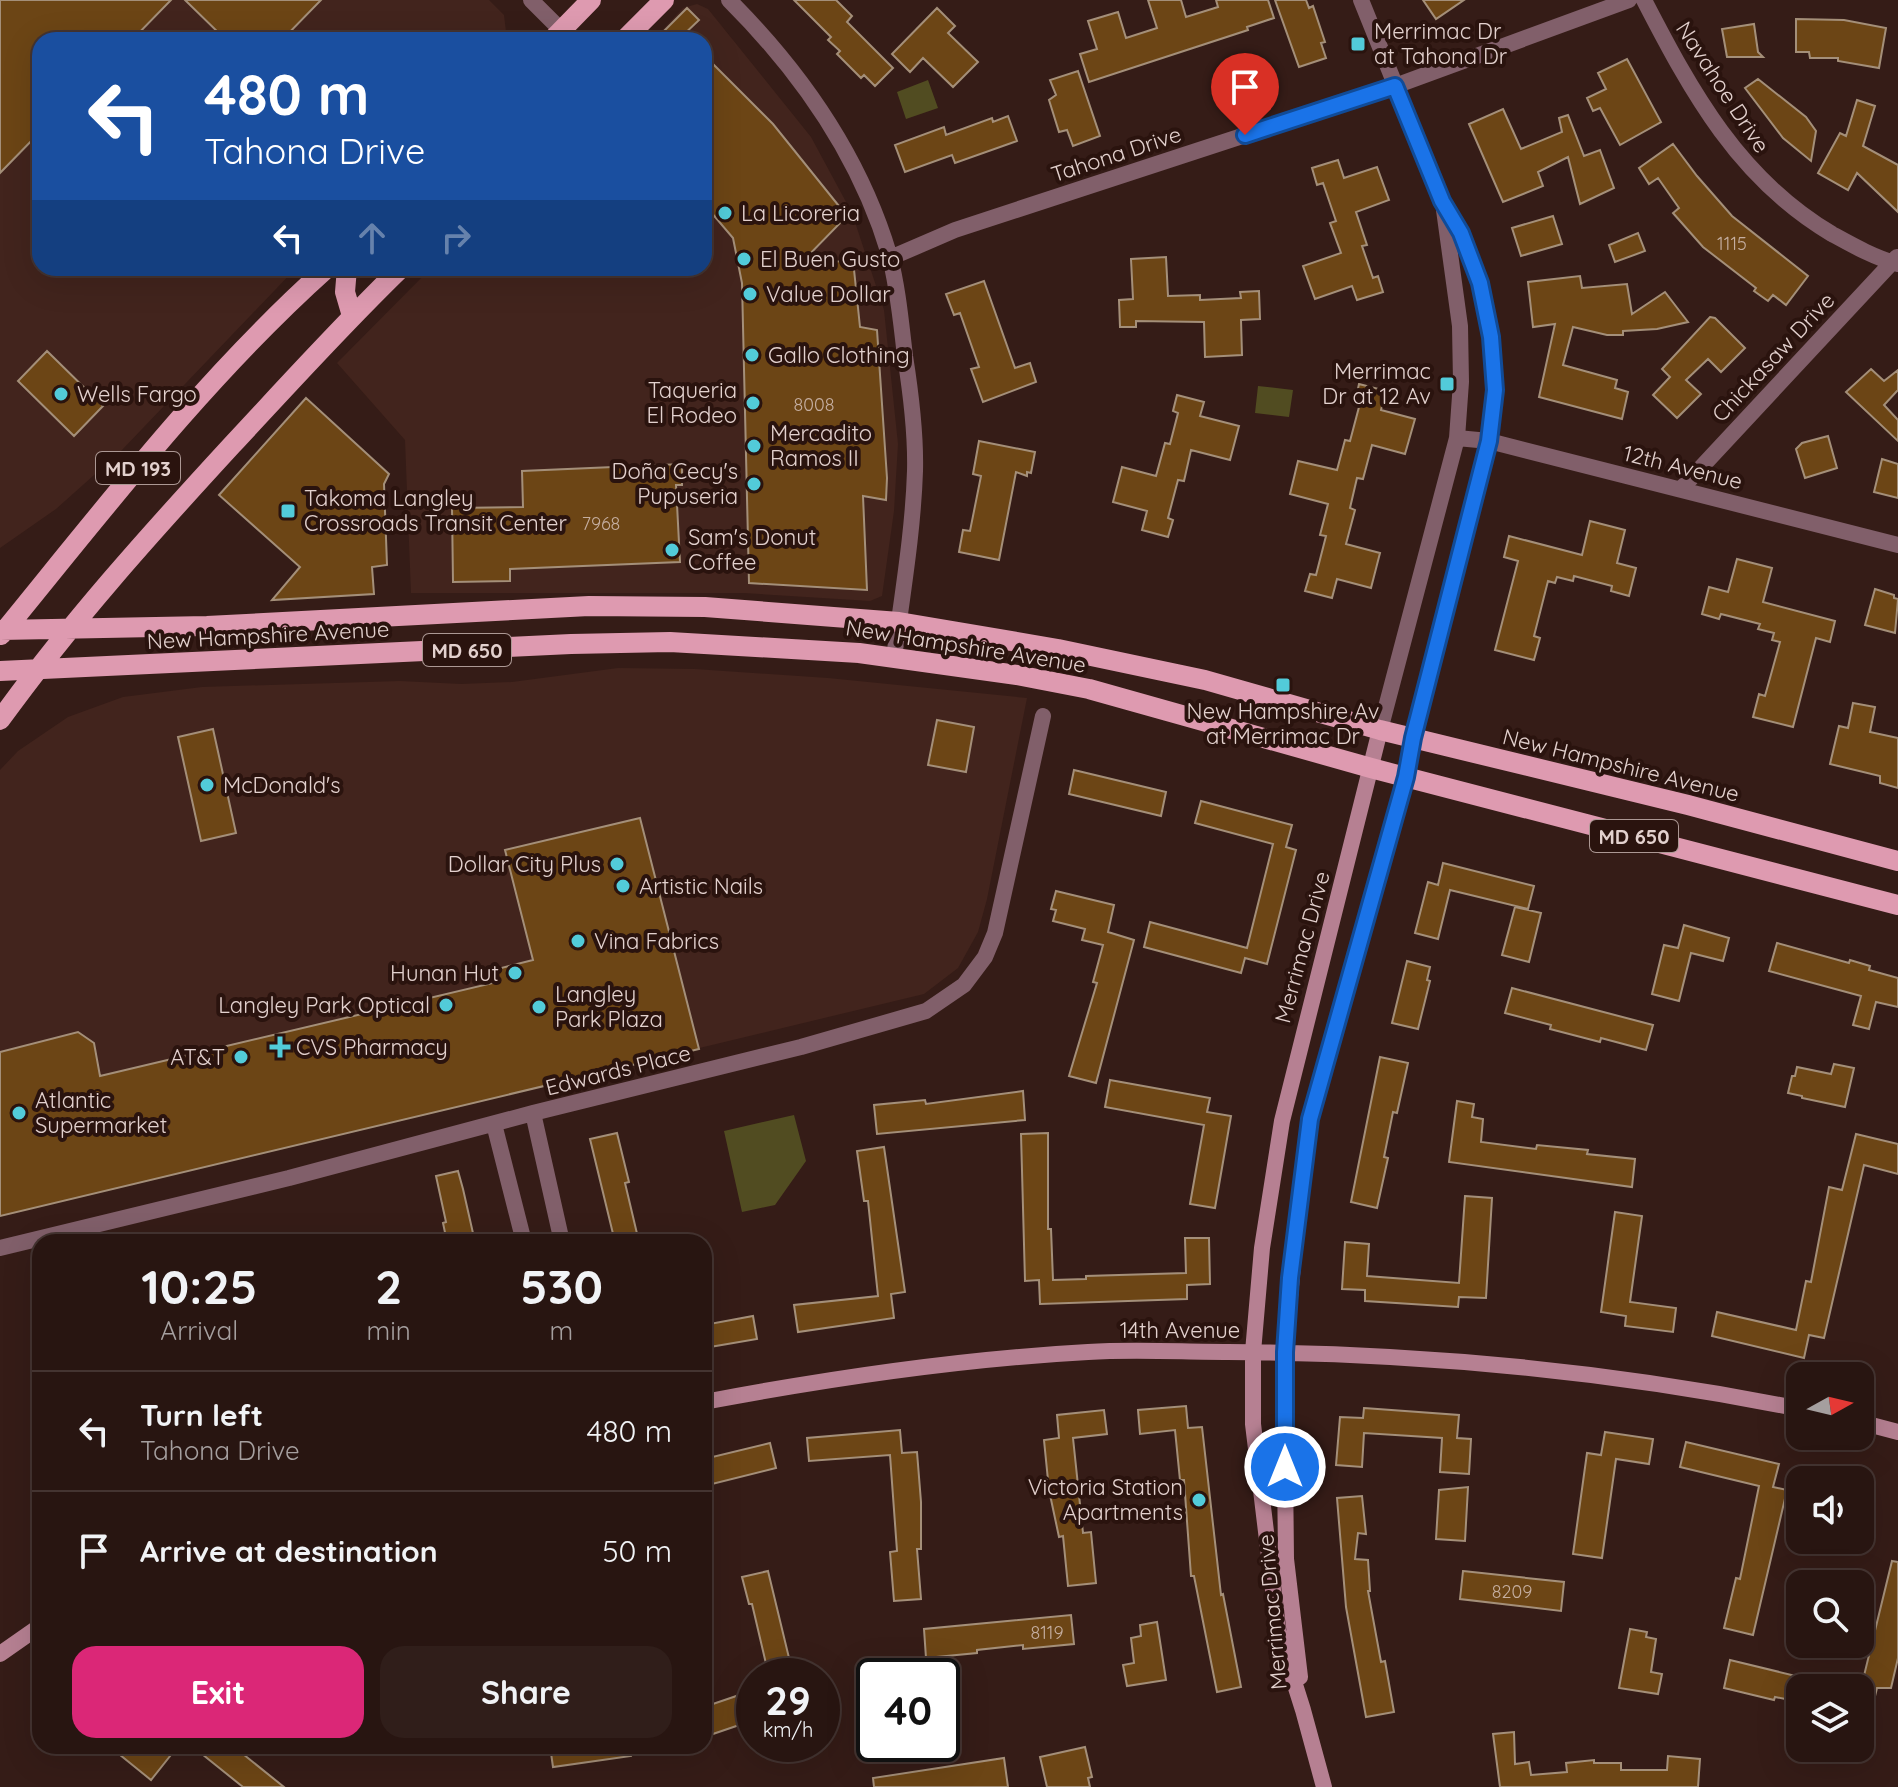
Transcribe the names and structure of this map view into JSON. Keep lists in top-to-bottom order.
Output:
{
  "streets": {
    "main road": ["MD 193", "New Hampshire Avenue", "MD 650"],
    "street": [
      "Navahoe Drive",
      "Tahona Drive",
      "Chickasaw Drive",
      "12th Avenue",
      "Merrimac Drive",
      "Edwards Place",
      "14th Avenue"
    ]
  },
  "crossings": [
    ["Navahoe Drive", "Chickasaw Drive"],
    ["Tahona Drive", "Merrimac Drive"],
    ["Chickasaw Drive", "12th Avenue"],
    ["12th Avenue", "Merrimac Drive"],
    ["MD 193", "New Hampshire Avenue"],
    ["New Hampshire Avenue", "Merrimac Drive"],
    ["Merrimac Drive", "14th Avenue"]
  ],
  "places": {
    "transit": [
      "Merrimac Dr at Tahona Dr",
      "Merrimac Dr at 12 Av",
      "Takoma Langley Crossroads Transit Center",
      "New Hampshire Av at Merrimac Dr"
    ],
    "other": [
      "La Licoreria",
      "El Buen Gusto",
      "Value Dollar",
      "Gallo Clothing",
      "Wells Fargo",
      "Taqueria El Rodeo",
      "Mercadito Ramos II",
      "Doña Cecy's Pupuseria",
      "Sam's Donut Coffee",
      "McDonald's",
      "Dollar City Plus",
      "Artistic Nails",
      "Vina Fabrics",
      "Hunan Hut",
      "Langley Park Optical",
      "Langley Park Plaza",
      "AT&T",
      "Atlantic Supermarket",
      "Victoria Station Apartments"
    ],
    "health": ["CVS Pharmacy"]
  },
  "house_numbers": [
    "1115",
    "8008",
    "7968",
    "8209",
    "8119"
  ],
  "north": "right",
  "page": {
    "turn": ["480 m", "Tahona Drive"],
    "eta": [
      "10:25",
      "Arrival",
      "2",
      "min",
      "530",
      "m"
    ],
    "list": [
      {
        "name": "Turn left",
        "note": "Tahona Drive",
        "value": "480 m"
      },
      {
        "name": "Arrive at destination",
        "value": "50 m"
      }
    ],
    "buttons": ["Exit", "Share"],
    "speed": "29 km/h",
    "limit": "40"
  }
}
